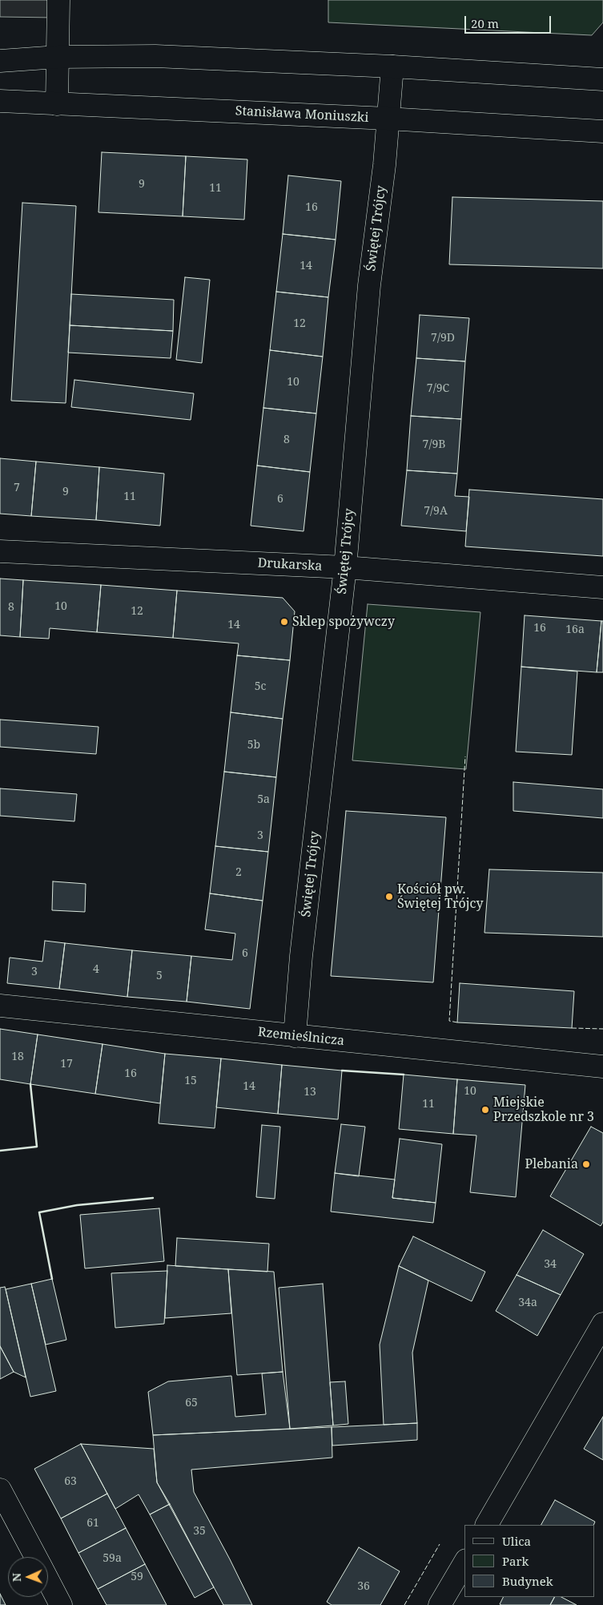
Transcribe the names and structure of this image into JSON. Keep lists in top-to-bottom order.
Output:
{
  "streets": {
    "street": [
      "Stanisława Moniuszki",
      "Świętej Trójcy",
      "Drukarska",
      "Rzemieślnicza"
    ]
  },
  "crossings": [
    ["Stanisława Moniuszki", "Świętej Trójcy"],
    ["Świętej Trójcy", "Drukarska"],
    ["Świętej Trójcy", "Rzemieślnicza"]
  ],
  "places": [
    "Sklep spożywczy",
    "Kościół pw. Świętej Trójcy",
    "Miejskie Przedszkole nr 3",
    "Plebania"
  ],
  "house_numbers": [
    "9",
    "11",
    "16",
    "14",
    "12",
    "7/9D",
    "10",
    "7/9C",
    "8",
    "7/9B",
    "7",
    "9",
    "11",
    "6",
    "7/9A",
    "10",
    "8",
    "12",
    "14",
    "16",
    "16a",
    "5c",
    "5b",
    "5a",
    "3",
    "2",
    "6",
    "4",
    "3",
    "5",
    "18",
    "17",
    "16",
    "15",
    "14",
    "10",
    "13",
    "11",
    "34",
    "34a",
    "65",
    "63",
    "61",
    "35",
    "59a",
    "59",
    "36"
  ],
  "legend": ["Ulica", "Park", "Budynek"],
  "scale_bar": "20 m",
  "north": "left"
}
